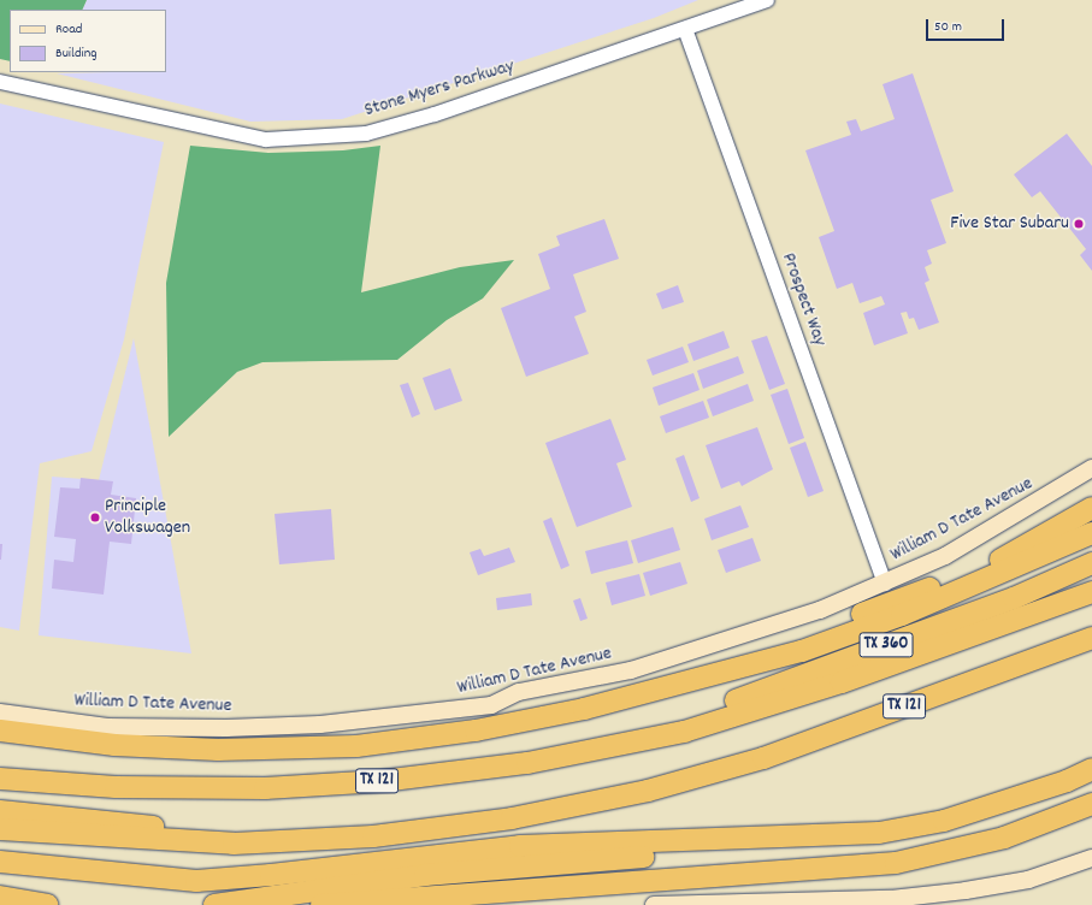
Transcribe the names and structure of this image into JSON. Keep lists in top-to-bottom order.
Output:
{
  "streets": {
    "highway": ["TX 360", "TX 121"],
    "main road": ["William D Tate Avenue"],
    "street": ["Stone Myers Parkway", "Prospect Way"]
  },
  "crossings": [
    ["Stone Myers Parkway", "Prospect Way"],
    ["Prospect Way", "William D Tate Avenue"],
    ["TX 360", "TX 121"]
  ],
  "places": ["Five Star Subaru", "Principle Volkswagen"],
  "legend": ["Road", "Building"],
  "scale_bar": "50 m"
}
